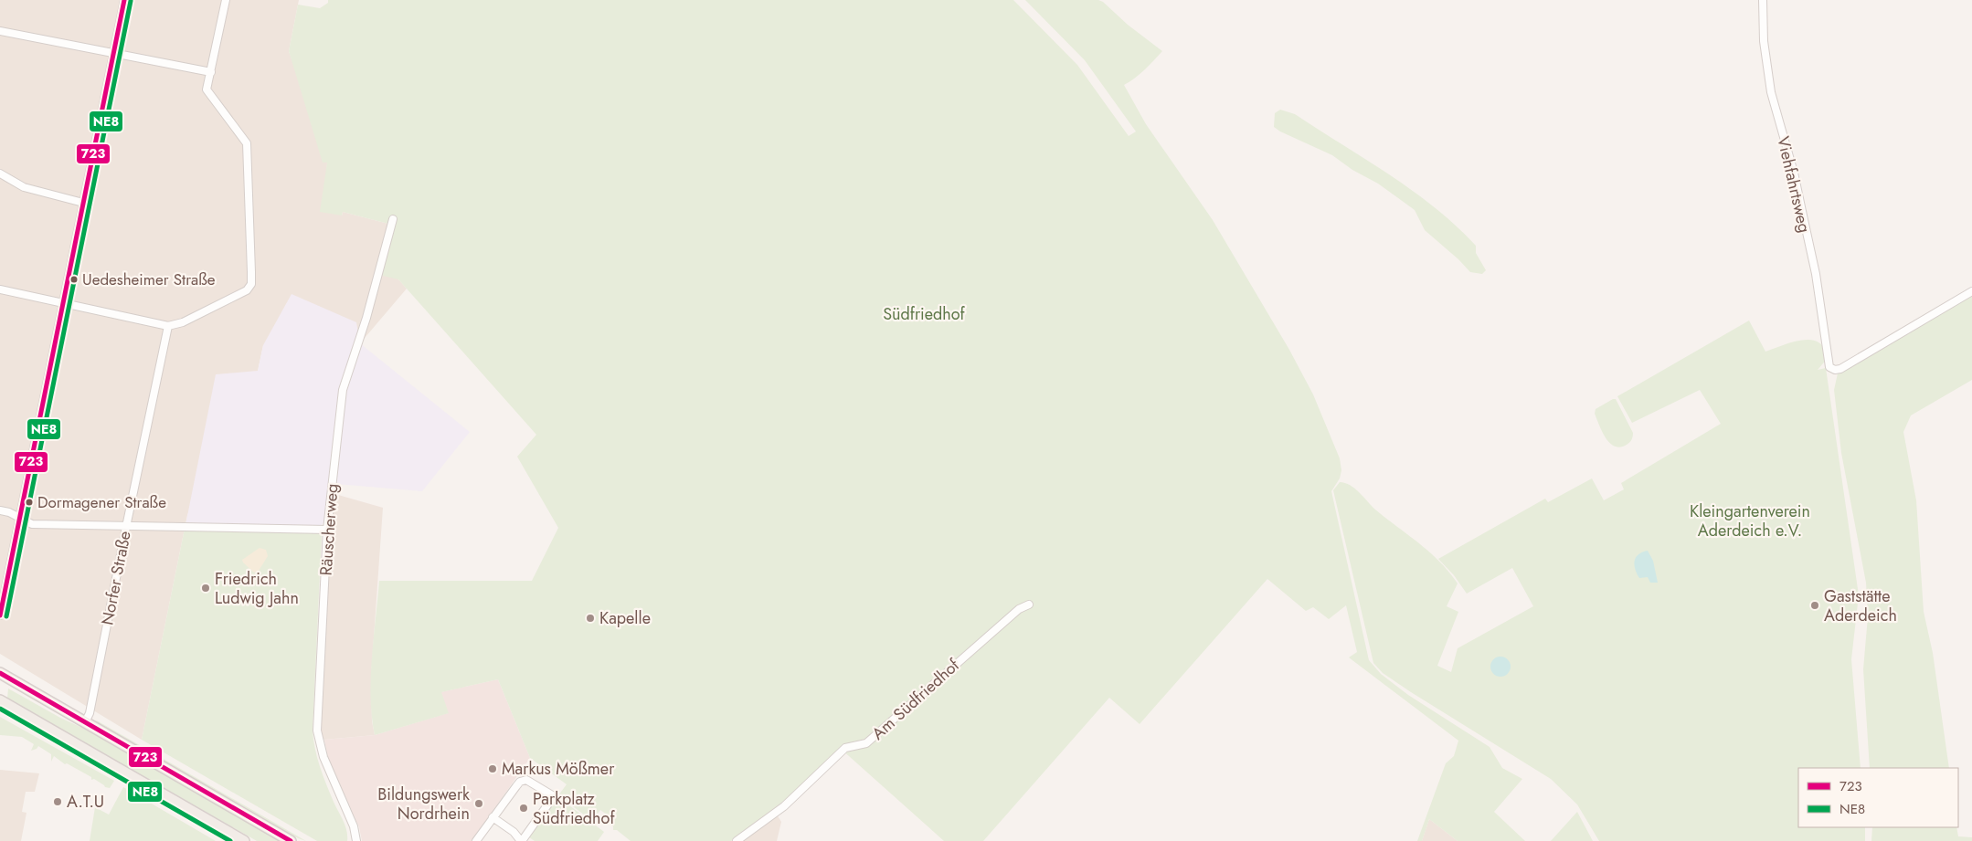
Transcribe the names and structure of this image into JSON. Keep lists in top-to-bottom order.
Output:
{
  "streets": {
    "street": [
      "Viehfahrtsweg",
      "Räuscherweg",
      "Norfer Straße",
      "Am Südfriedhof"
    ]
  },
  "parks": ["Südfriedhof", "Kleingartenverein Aderdeich e.V."],
  "places": [
    "Uedesheimer Straße",
    "Dormagener Straße",
    "Friedrich Ludwig Jahn",
    "Gaststätte Aderdeich",
    "Kapelle",
    "Markus Mößmer",
    "A.T.U",
    "Bildungswerk Nordrhein",
    "Parkplatz Südfriedhof"
  ],
  "lines": ["transit line 723", "transit line NE8"],
  "legend": ["723", "NE8"]
}
